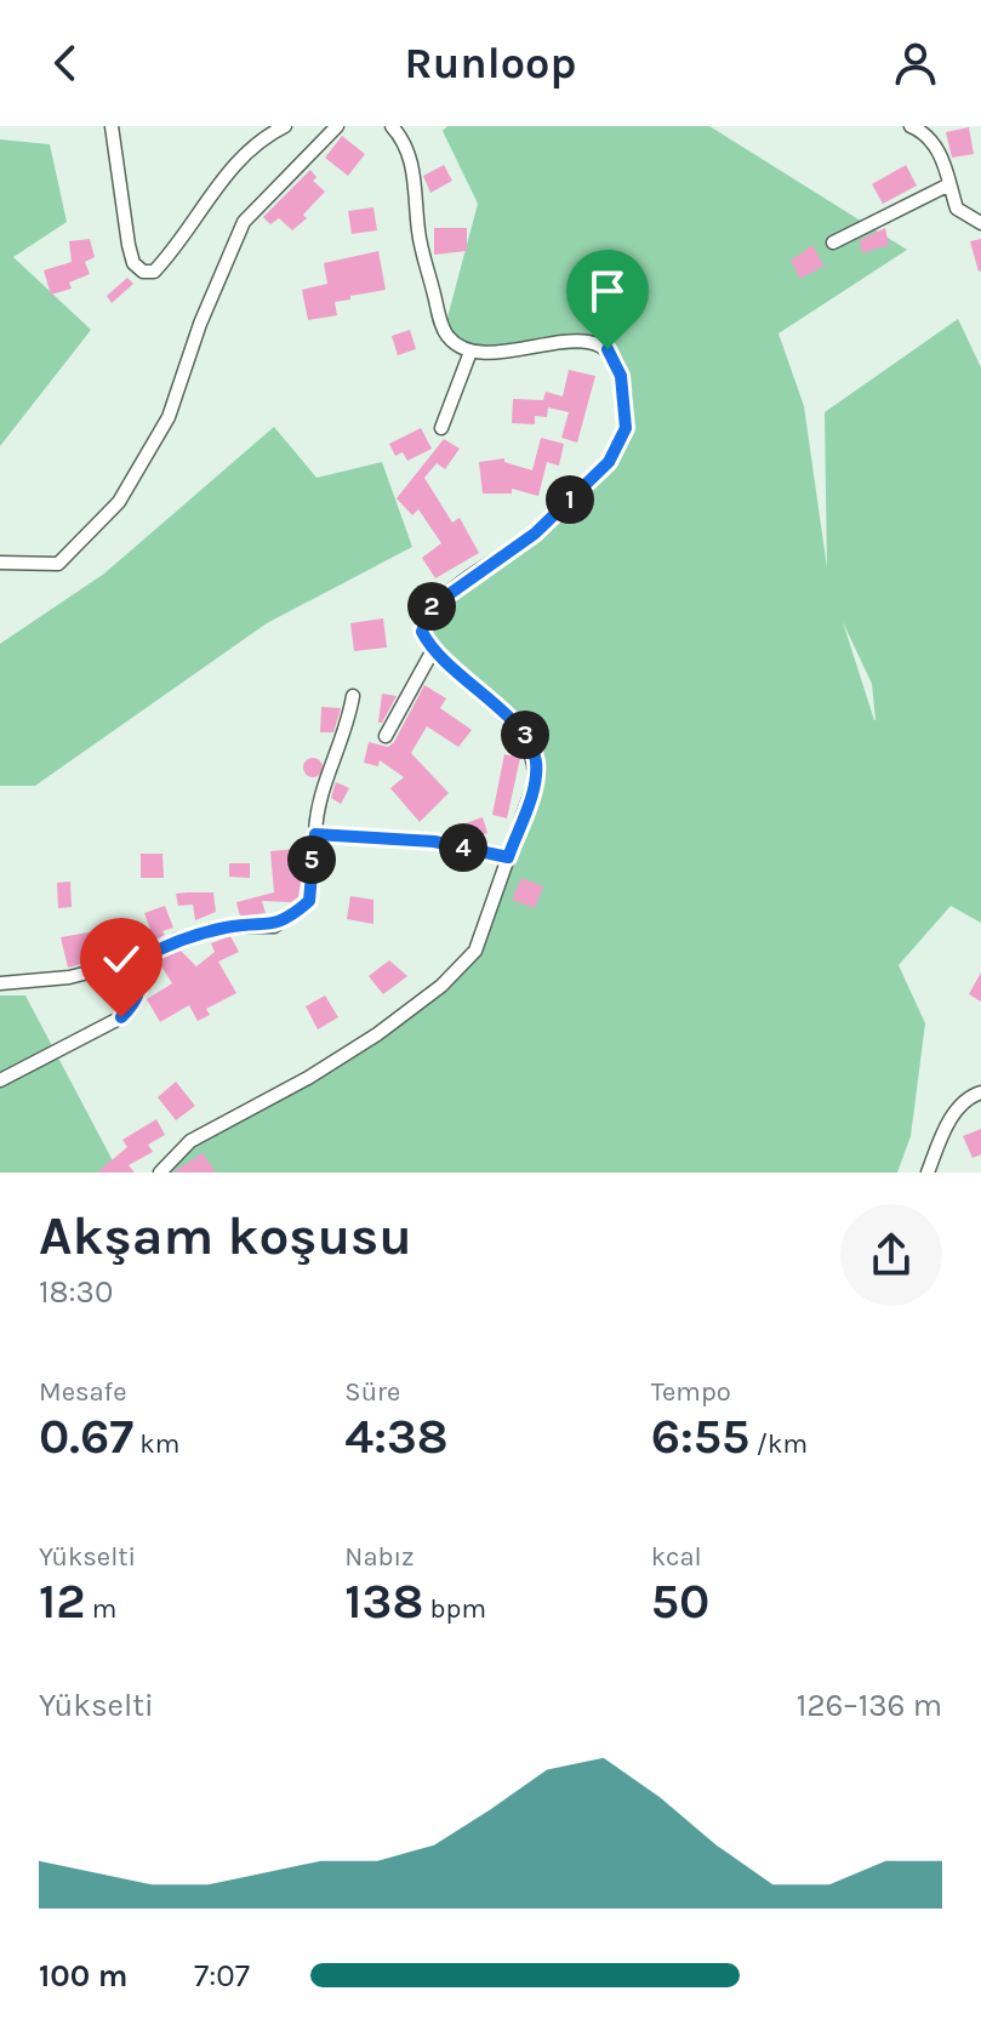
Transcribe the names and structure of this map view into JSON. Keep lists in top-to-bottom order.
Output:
{
  "page": {
    "header": "Runloop",
    "pins": [
      "1",
      "2",
      "3",
      "4",
      "5"
    ],
    "heading": ["Akşam koşusu", "18:30"],
    "stats": [
      ["Mesafe", "0.67 km"],
      ["Süre", "4:38"],
      ["Tempo", "6:55 /km"],
      ["Yükselti", "12 m"],
      ["Nabız", "138 bpm"],
      ["kcal", "50"]
    ],
    "chart": ["Yükselti", "126–136 m"],
    "list": [
      {
        "name": "100 m",
        "note": "7:07"
      }
    ]
  }
}
